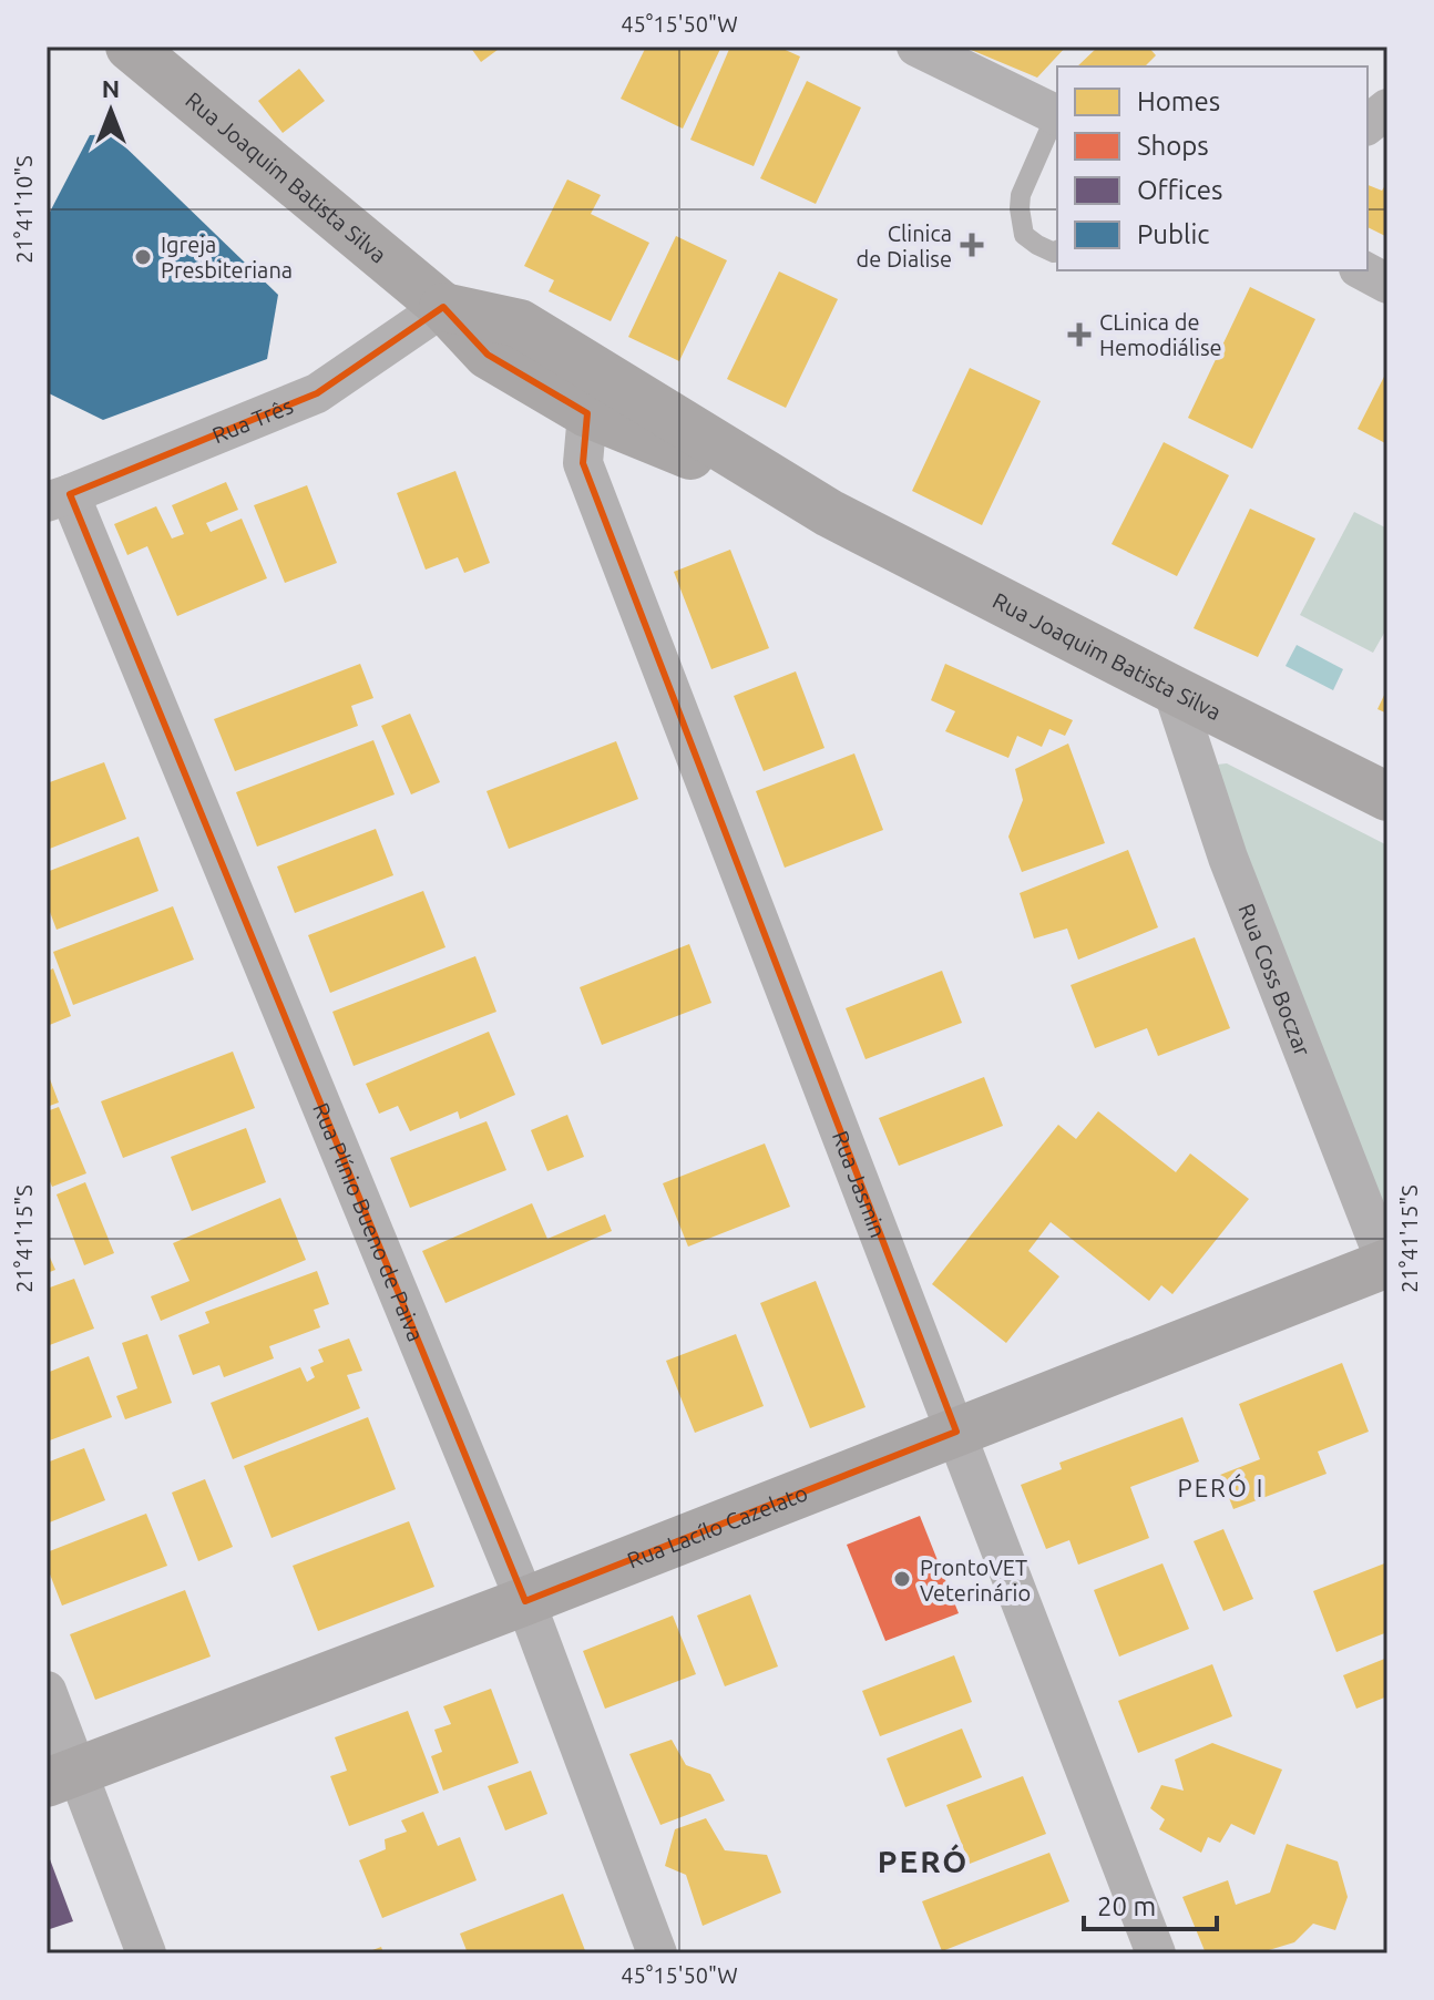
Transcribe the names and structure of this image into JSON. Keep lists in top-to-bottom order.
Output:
{
  "streets": {
    "street": [
      "Rua Joaquim Batista Silva",
      "Rua Três",
      "Rua Coss Boczar",
      "Rua Jasmin",
      "Rua Plínio Bueno de Paiva",
      "Rua Lacílo Cazelato"
    ]
  },
  "crossings": [
    ["Rua Joaquim Batista Silva", "Rua Três"],
    ["Rua Joaquim Batista Silva", "Rua Coss Boczar"],
    ["Rua Joaquim Batista Silva", "Rua Jasmin"],
    ["Rua Três", "Rua Plínio Bueno de Paiva"],
    ["Rua Coss Boczar", "Rua Lacílo Cazelato"],
    ["Rua Jasmin", "Rua Lacílo Cazelato"],
    ["Rua Plínio Bueno de Paiva", "Rua Lacílo Cazelato"]
  ],
  "districts": ["PERÓ I", "PERÓ"],
  "places": {
    "health": ["Clinica de Dialise", "CLinica de Hemodiálise"],
    "other": ["Igreja Presbiteriana", "ProntoVET Veterinário"]
  },
  "legend": [
    "Homes",
    "Shops",
    "Offices",
    "Public"
  ],
  "scale_bar": "20 m",
  "north": "top",
  "coordinates": ["45°15'50\"W", "21°41'10\"S", "21°41'15\"S"]
}
